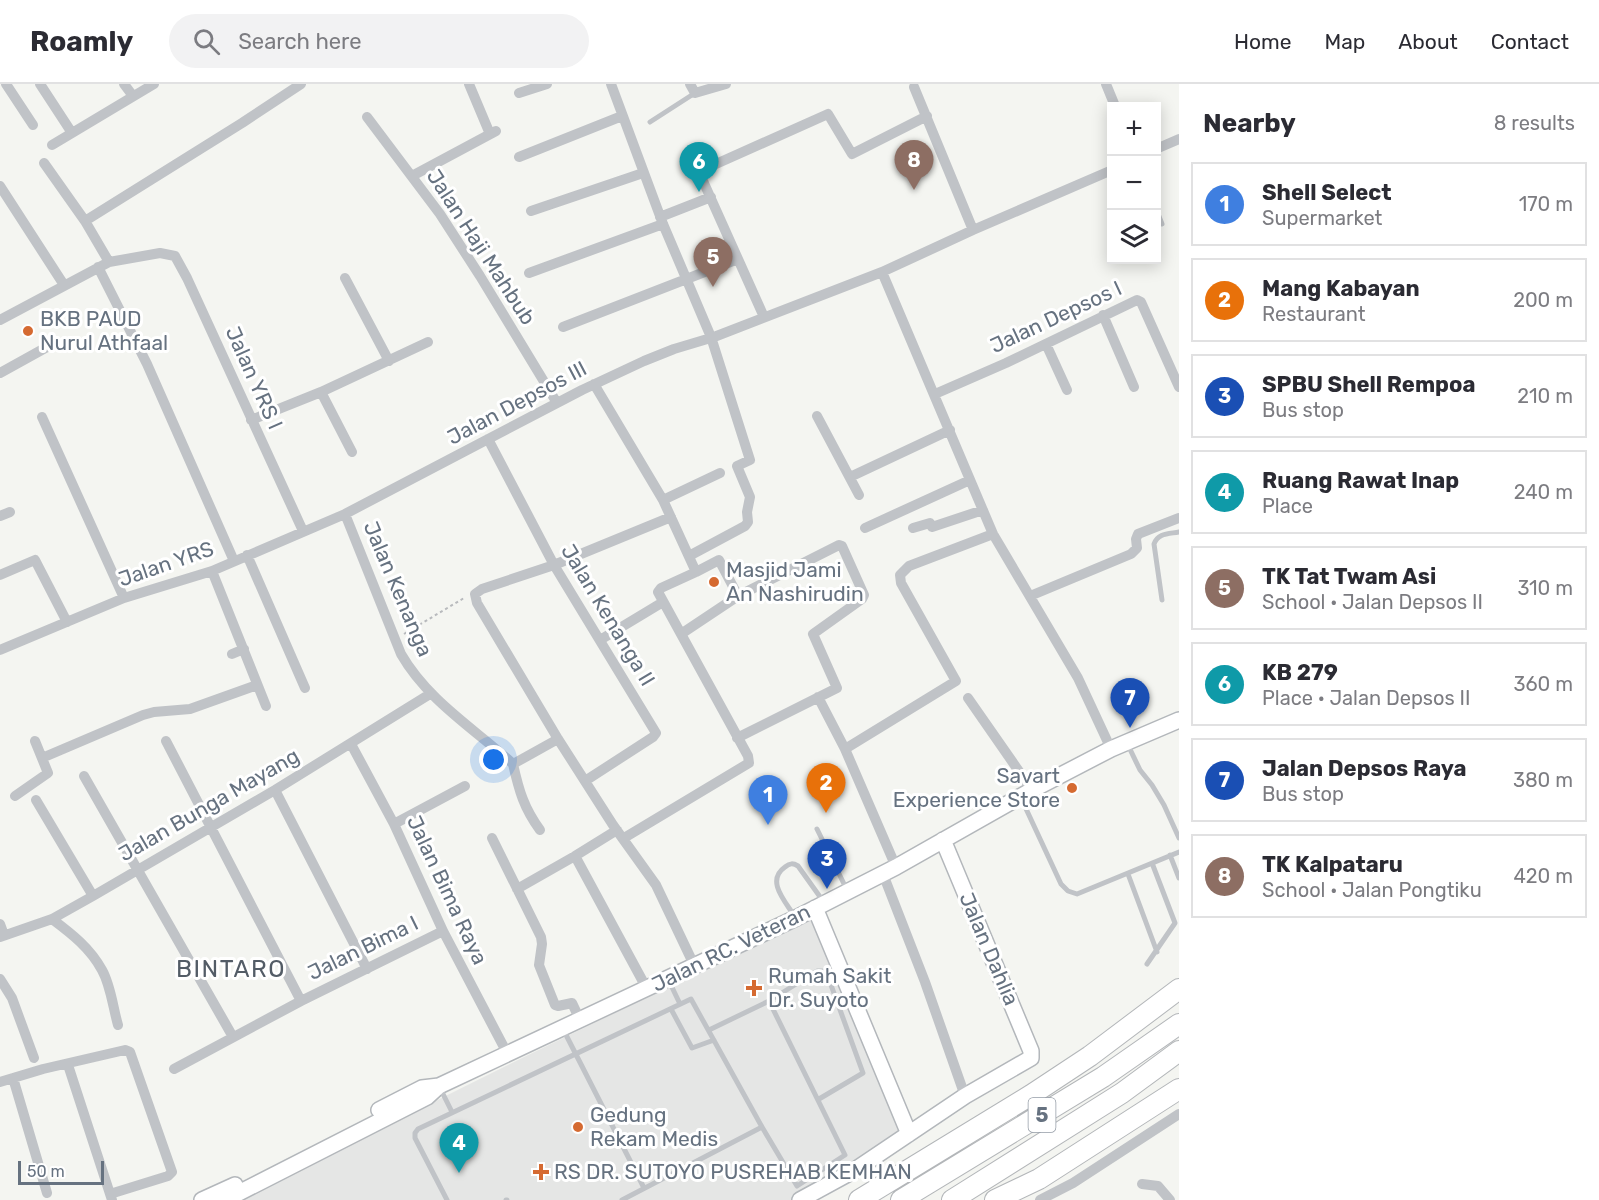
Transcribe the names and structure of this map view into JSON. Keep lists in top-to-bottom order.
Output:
{
  "streets": {
    "highway": ["5"],
    "main road": ["Jalan RC. Veteran", "Jalan Dahlia"],
    "street": [
      "Jalan Haji Mahbub",
      "Jalan Depsos I",
      "Jalan YRS I",
      "Jalan Depsos III",
      "Jalan YRS",
      "Jalan Kenanga",
      "Jalan Kenanga II",
      "Jalan Bunga Mayang",
      "Jalan Bima Raya",
      "Jalan Bima I"
    ]
  },
  "crossings": [
    ["Jalan Haji Mahbub", "Jalan Depsos III"],
    ["Jalan YRS I", "Jalan YRS"],
    ["Jalan Depsos III", "Jalan YRS"],
    ["Jalan Depsos III", "Jalan Kenanga"],
    ["Jalan Depsos III", "Jalan Kenanga II"],
    ["Jalan YRS", "Jalan Kenanga"],
    ["Jalan Kenanga", "Jalan Bunga Mayang"],
    ["Jalan Bunga Mayang", "Jalan Bima Raya"],
    ["Jalan Bima Raya", "Jalan Bima I"],
    ["Jalan Bima Raya", "Jalan RC. Veteran"],
    ["Jalan RC. Veteran", "Jalan Dahlia"]
  ],
  "districts": ["BINTARO"],
  "places": {
    "other": [
      "BKB PAUD Nurul Athfaal",
      "Masjid Jami An Nashirudin",
      "Savart Experience Store",
      "Gedung Rekam Medis"
    ],
    "health": ["Rumah Sakit Dr. Suyoto", "RS DR. SUTOYO PUSREHAB KEMHAN"]
  },
  "scale_bar": "50 m",
  "page": {
    "header": "Roamly",
    "search": "Search here",
    "nav": [
      "Home",
      "Map",
      "About",
      "Contact"
    ],
    "heading": ["Nearby", "8 results"],
    "map_buttons": ["+", "−"],
    "pins": [
      "8",
      "6",
      "5",
      "7",
      "2",
      "1",
      "3",
      "4"
    ],
    "list": [
      {
        "mark": "1",
        "name": "Shell Select",
        "note": "Supermarket",
        "value": "170 m"
      },
      {
        "mark": "2",
        "name": "Mang Kabayan",
        "note": "Restaurant",
        "value": "200 m"
      },
      {
        "mark": "3",
        "name": "SPBU Shell Rempoa",
        "note": "Bus stop",
        "value": "210 m"
      },
      {
        "mark": "4",
        "name": "Ruang Rawat Inap",
        "note": "Place",
        "value": "240 m"
      },
      {
        "mark": "5",
        "name": "TK Tat Twam Asi",
        "note": "School · Jalan Depsos II",
        "value": "310 m"
      },
      {
        "mark": "6",
        "name": "KB 279",
        "note": "Place · Jalan Depsos II",
        "value": "360 m"
      },
      {
        "mark": "7",
        "name": "Jalan Depsos Raya",
        "note": "Bus stop",
        "value": "380 m"
      },
      {
        "mark": "8",
        "name": "TK Kalpataru",
        "note": "School · Jalan Pongtiku",
        "value": "420 m"
      }
    ],
    "scale": "50 m"
  }
}
